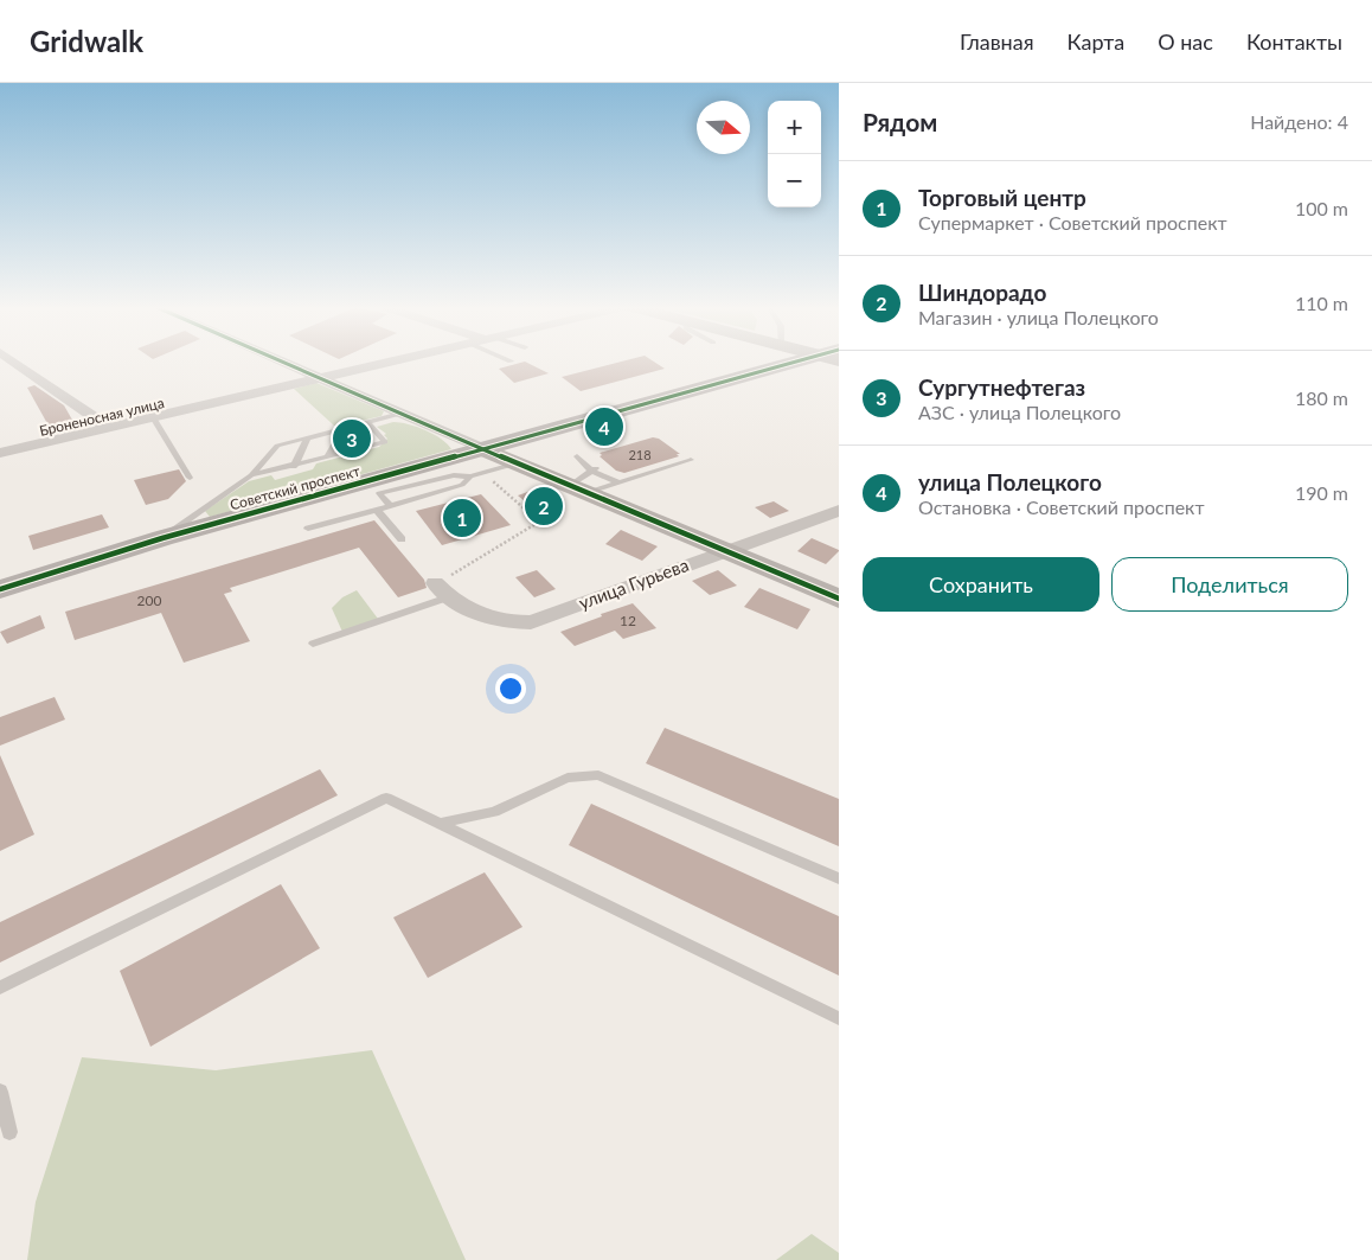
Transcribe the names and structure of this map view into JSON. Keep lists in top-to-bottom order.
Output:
{
  "streets": {
    "main road": ["Советский проспект"],
    "street": ["Броненосная улица", "улица Гурьева"]
  },
  "house_numbers": ["218", "200", "12"],
  "north": "right",
  "page": {
    "header": "Gridwalk",
    "nav": [
      "Главная",
      "Карта",
      "О нас",
      "Контакты"
    ],
    "heading": ["Рядом", "Найдено: 4"],
    "map_buttons": ["+", "−"],
    "list": [
      {
        "mark": "1",
        "name": "Торговый центр",
        "note": "Супермаркет · Советский проспект",
        "value": "100 m"
      },
      {
        "mark": "2",
        "name": "Шиндорадо",
        "note": "Магазин · улица Полецкого",
        "value": "110 m"
      },
      {
        "mark": "3",
        "name": "Сургутнефтегаз",
        "note": "АЗС · улица Полецкого",
        "value": "180 m"
      },
      {
        "mark": "4",
        "name": "улица Полецкого",
        "note": "Остановка · Советский проспект",
        "value": "190 m"
      }
    ],
    "pins": [
      "4",
      "3",
      "2",
      "1"
    ],
    "buttons": ["Сохранить", "Поделиться"]
  }
}
